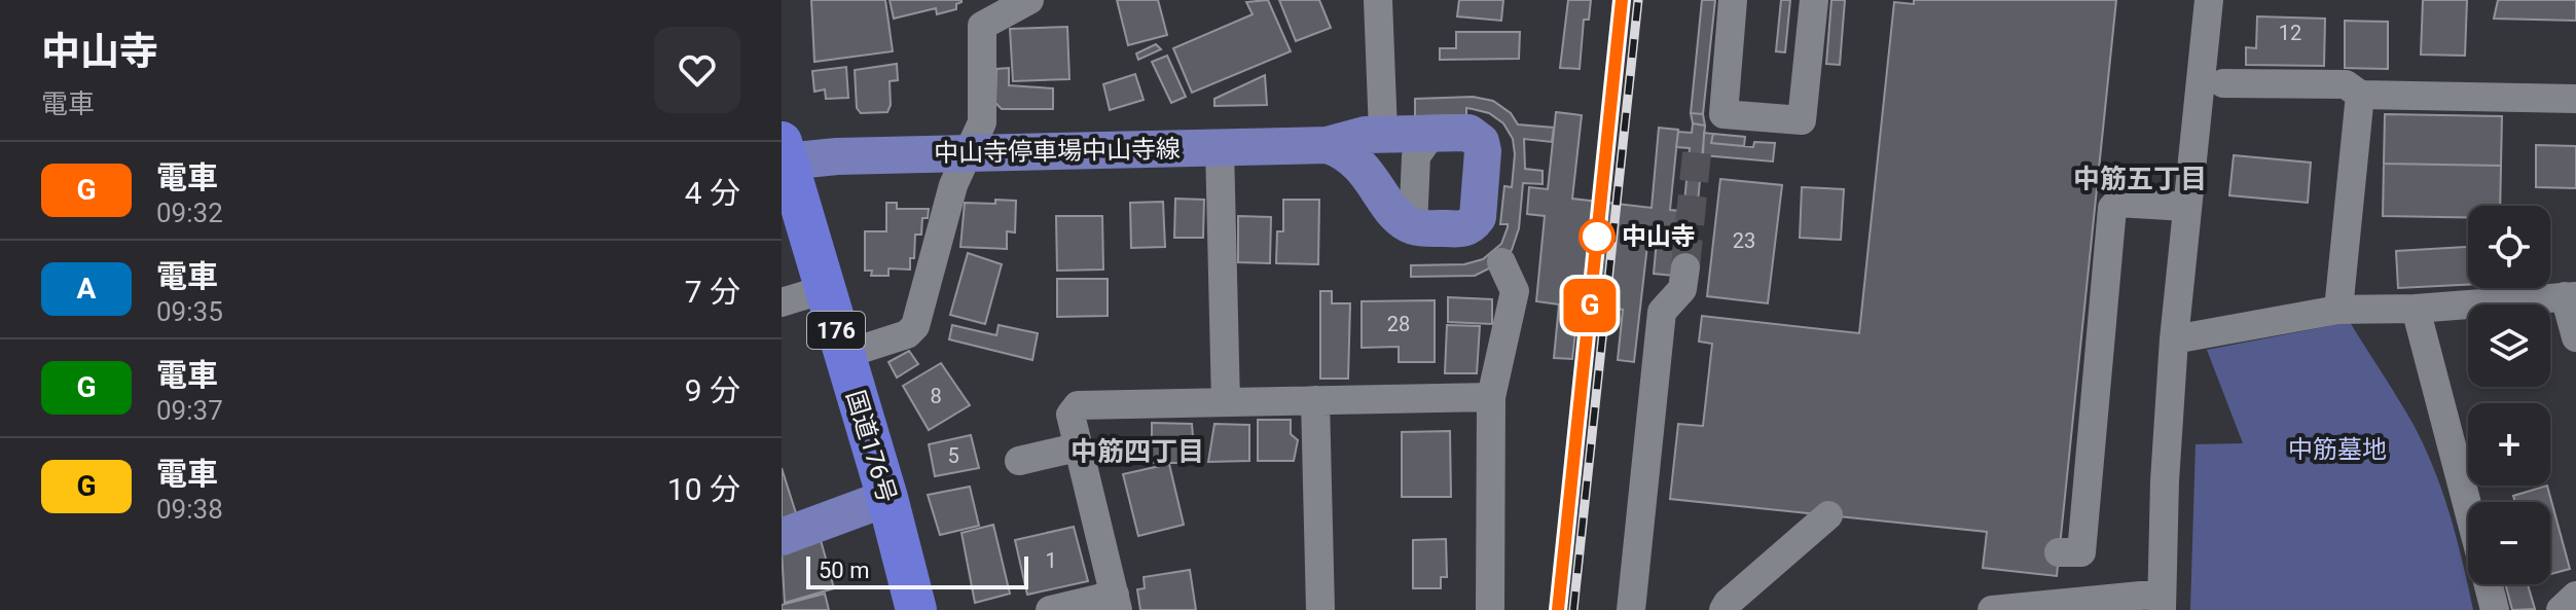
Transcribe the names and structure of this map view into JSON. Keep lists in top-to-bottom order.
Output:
{
  "streets": {
    "highway": ["176", "国道176号"],
    "main road": ["中山寺停車場中山寺線"]
  },
  "crossings": [
    ["中山寺停車場中山寺線", "国道176号"]
  ],
  "districts": ["中筋五丁目", "中筋四丁目"],
  "parks": ["中筋墓地"],
  "places": ["中山寺"],
  "house_numbers": [
    "12",
    "23",
    "28",
    "8",
    "5",
    "1"
  ],
  "scale_bar": "50 m",
  "page": {
    "heading": ["中山寺", "電車"],
    "on_map": "G",
    "list": [
      {
        "mark": "G",
        "name": "電車",
        "note": "09:32",
        "value": "4 分"
      },
      {
        "mark": "A",
        "name": "電車",
        "note": "09:35",
        "value": "7 分"
      },
      {
        "mark": "G",
        "name": "電車",
        "note": "09:37",
        "value": "9 分"
      },
      {
        "mark": "G",
        "name": "電車",
        "note": "09:38",
        "value": "10 分"
      }
    ],
    "map_buttons": ["+", "−"],
    "scale": "50 m"
  }
}
